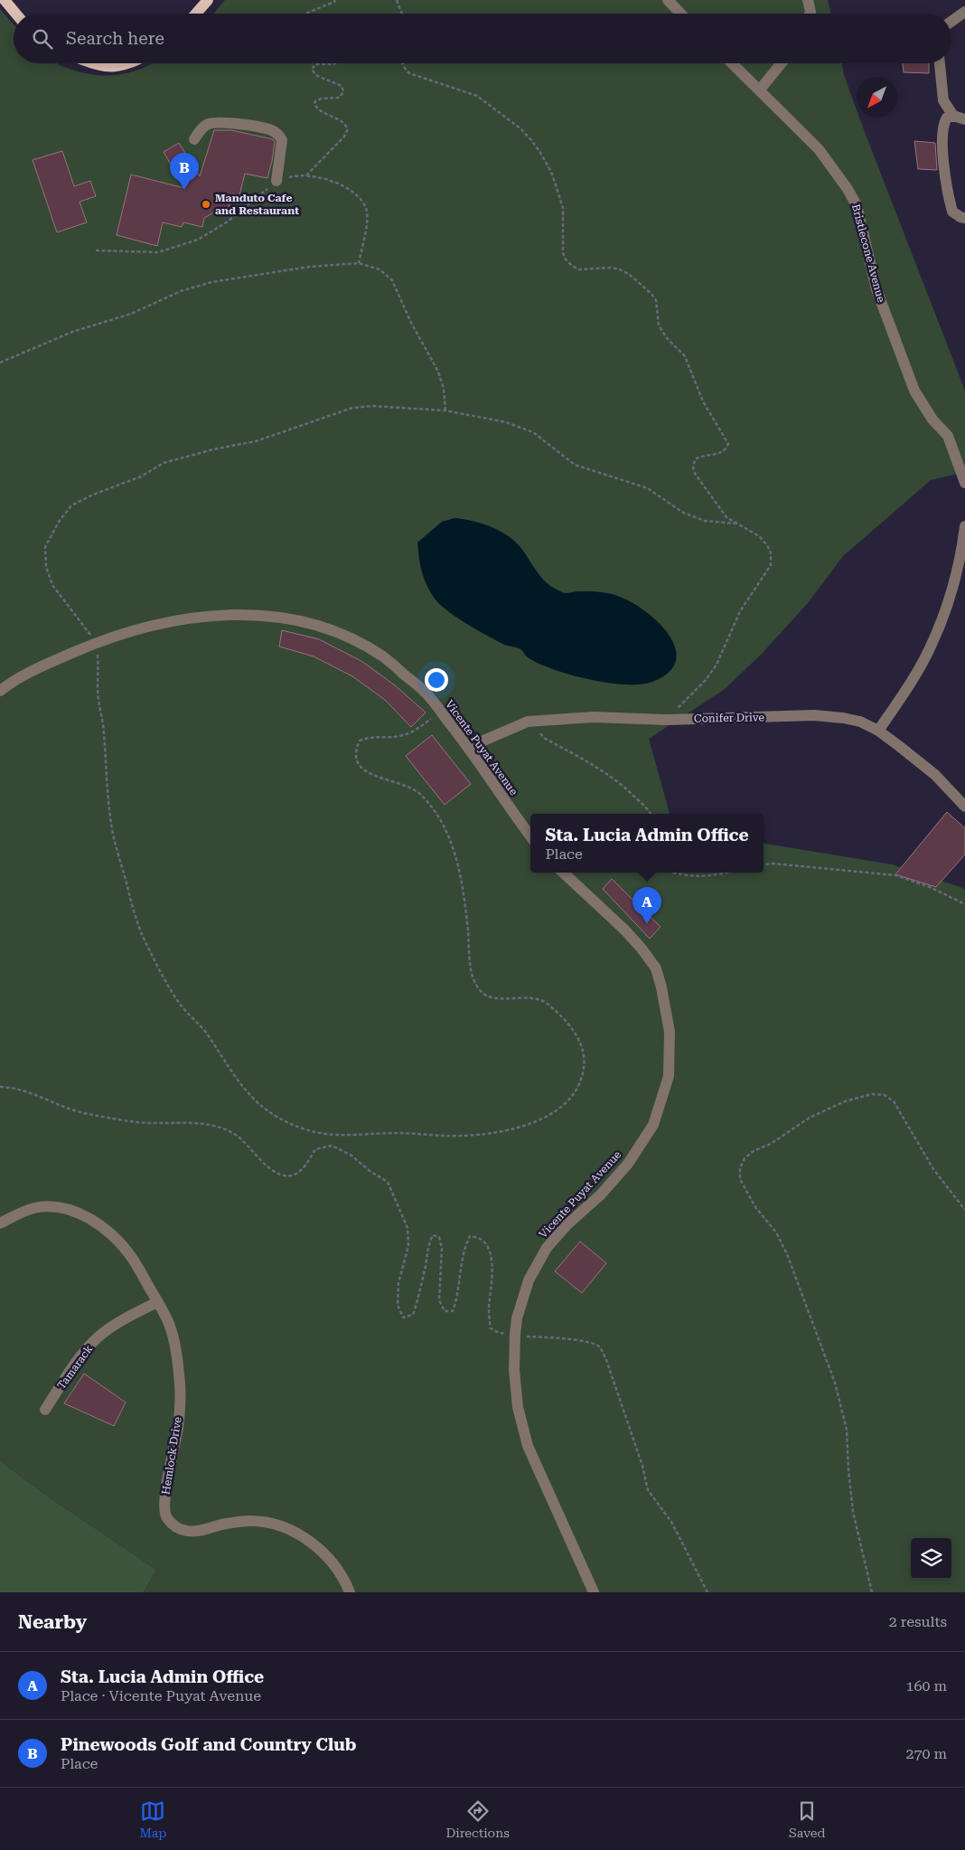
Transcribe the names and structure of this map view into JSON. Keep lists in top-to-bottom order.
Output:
{
  "streets": {
    "street": [
      "Bristlecone Avenue",
      "Conifer Drive",
      "Vicente Puyat Avenue",
      "Tamarack",
      "Hemlock Drive"
    ]
  },
  "crossings": [
    ["Conifer Drive", "Vicente Puyat Avenue"],
    ["Tamarack", "Hemlock Drive"]
  ],
  "places": ["Manduto Cafe and Restaurant"],
  "north": "bottom left",
  "page": {
    "search": "Search here",
    "pins": ["B", "A"],
    "popup": ["Sta. Lucia Admin Office", "Place"],
    "heading": ["Nearby", "2 results"],
    "list": [
      {
        "mark": "A",
        "name": "Sta. Lucia Admin Office",
        "note": "Place · Vicente Puyat Avenue",
        "value": "160 m"
      },
      {
        "mark": "B",
        "name": "Pinewoods Golf and Country Club",
        "note": "Place",
        "value": "270 m"
      }
    ],
    "nav": ["Map", "Directions", "Saved"]
  }
}
